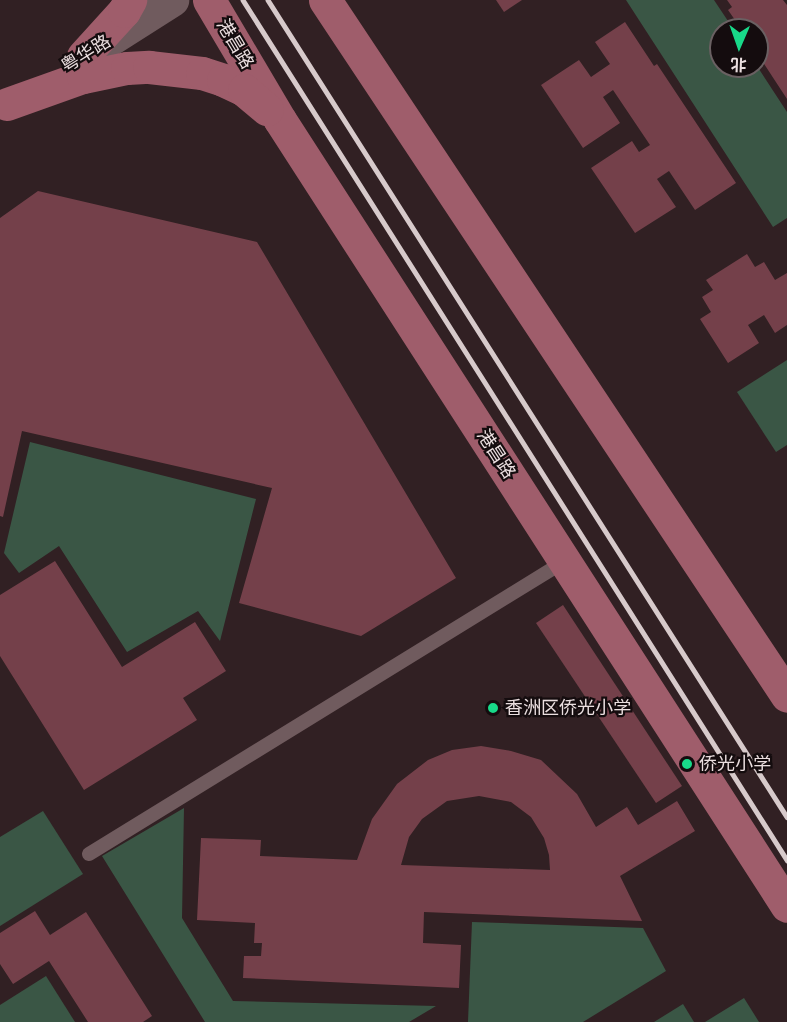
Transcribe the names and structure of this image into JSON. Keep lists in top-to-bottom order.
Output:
{
  "streets": {
    "main road": ["港昌路", "粤华路"]
  },
  "places": ["香洲区侨光小学", "侨光小学"],
  "north": "bottom"
}
